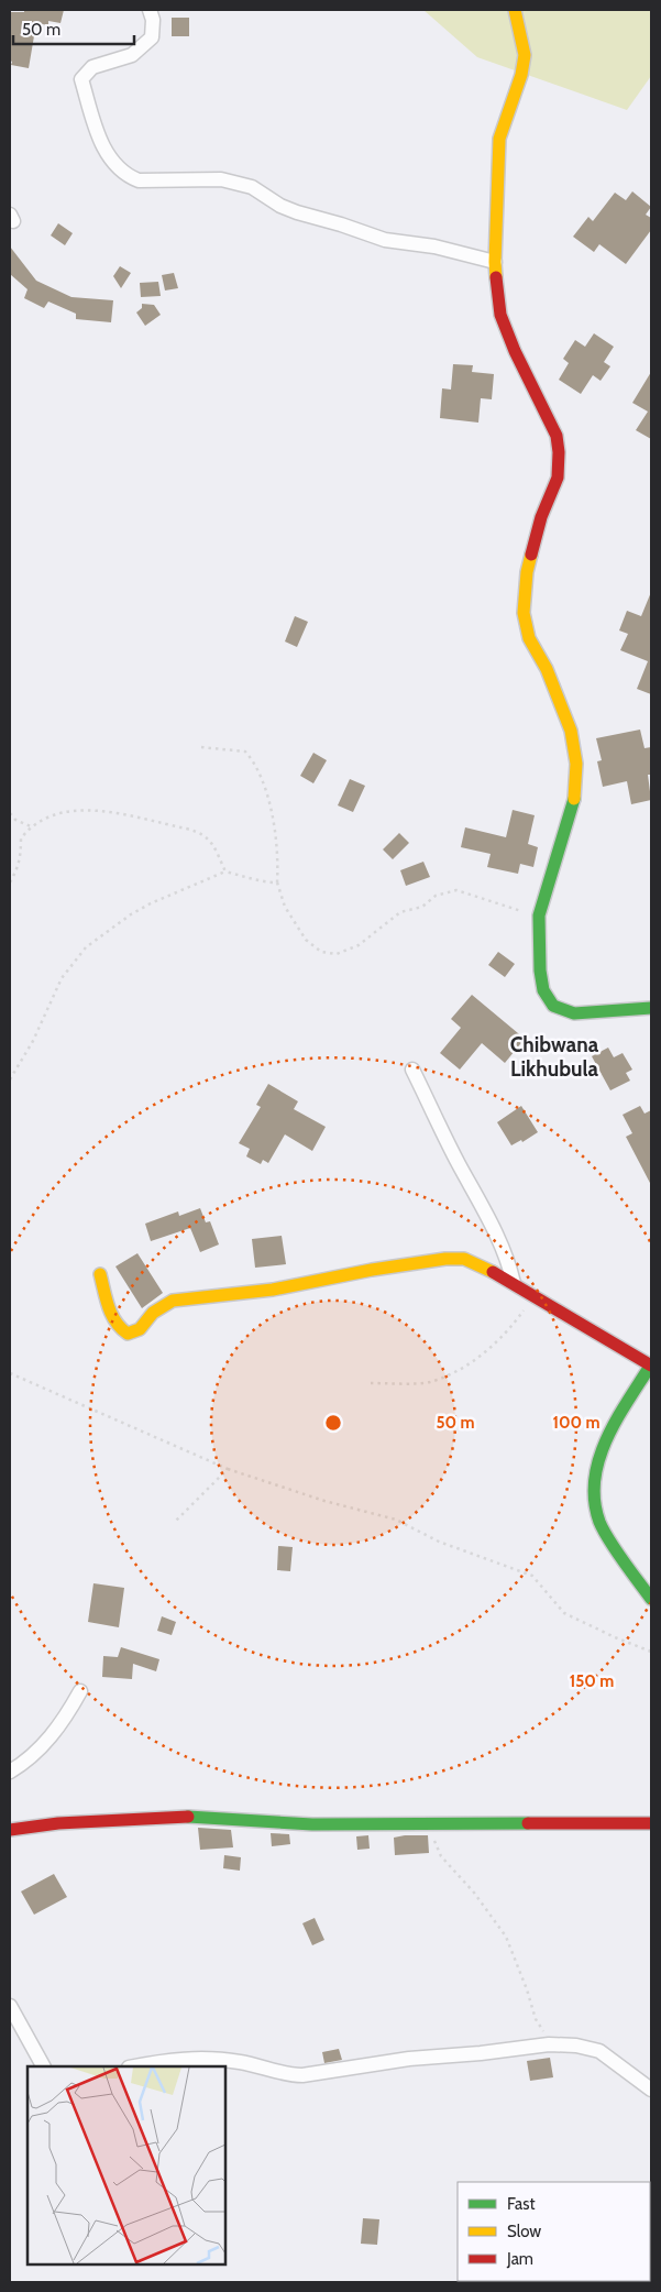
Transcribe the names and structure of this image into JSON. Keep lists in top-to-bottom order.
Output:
{
  "districts": ["Chibwana Likhubula"],
  "legend": ["Fast", "Slow", "Jam"],
  "scale_bar": "50 m",
  "rings": ["50 m", "100 m", "150 m"]
}
